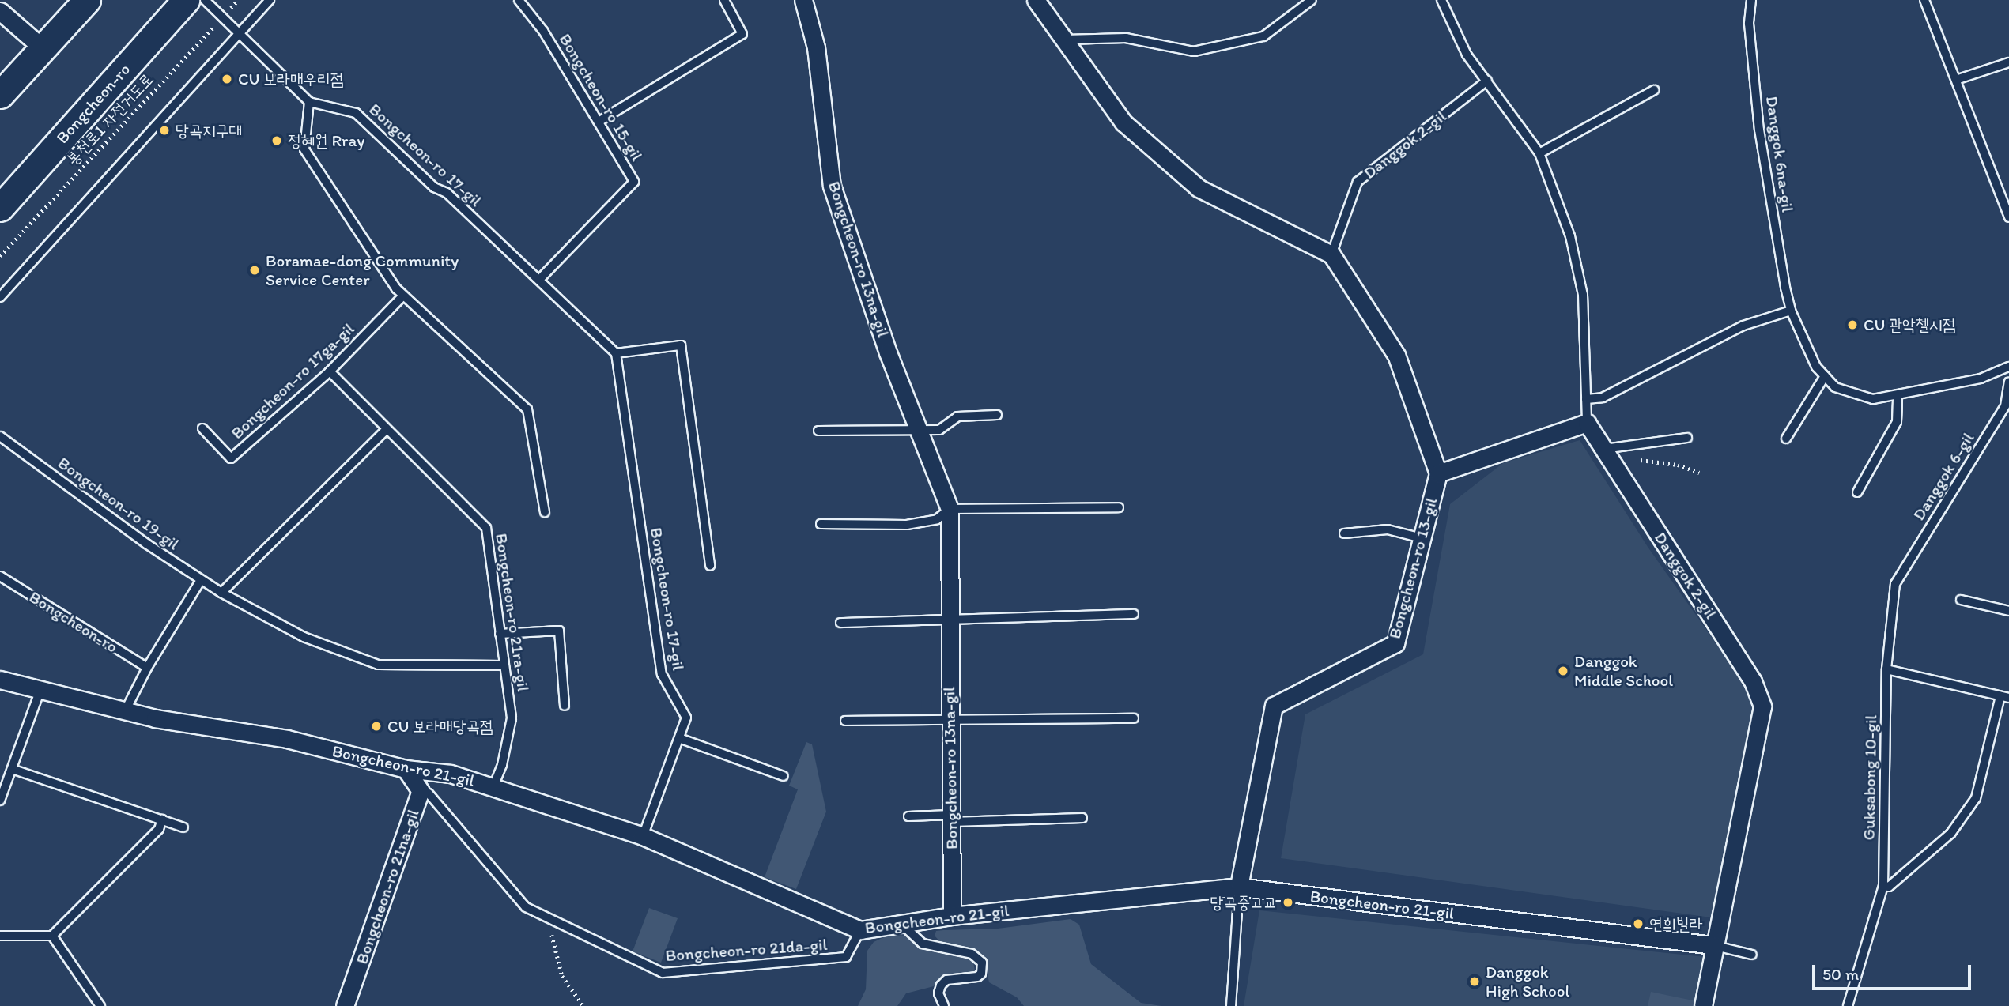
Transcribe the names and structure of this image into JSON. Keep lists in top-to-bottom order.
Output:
{
  "streets": {
    "main road": ["Bongcheon-ro"],
    "street": [
      "Danggok 2-gil",
      "Bongcheon-ro 13na-gil",
      "Bongcheon-ro 13-gil",
      "Bongcheon-ro 21-gil",
      "Bongcheon-ro 21na-gil"
    ],
    "lane": [
      "Bongcheon-ro 15-gil",
      "Danggok 6na-gil",
      "Bongcheon-ro 17-gil",
      "Bongcheon-ro 17ga-gil",
      "Danggok 6-gil",
      "Bongcheon-ro 19-gil",
      "Bongcheon-ro 21ra-gil",
      "Guksabong 10-gil",
      "Bongcheon-ro 21da-gil"
    ],
    "path": ["봉천로1 자전거도로"]
  },
  "crossings": [
    ["Bongcheon-ro 15-gil", "Bongcheon-ro 17-gil"],
    ["Danggok 2-gil", "Bongcheon-ro 21-gil"],
    ["Bongcheon-ro 17-gil", "Bongcheon-ro 21-gil"],
    ["Bongcheon-ro 13na-gil", "Bongcheon-ro 21-gil"],
    ["Bongcheon-ro 17ga-gil", "Bongcheon-ro 21ra-gil"],
    ["Danggok 6-gil", "Guksabong 10-gil"],
    ["Bongcheon-ro 19-gil", "Bongcheon-ro 21ra-gil"],
    ["Bongcheon-ro 13-gil", "Bongcheon-ro 21-gil"],
    ["Bongcheon-ro 21ra-gil", "Bongcheon-ro 21-gil"],
    ["Bongcheon-ro 21-gil", "Bongcheon-ro 21na-gil"],
    ["Bongcheon-ro 21-gil", "Bongcheon-ro 21da-gil"],
    ["Bongcheon-ro 21na-gil", "Bongcheon-ro 21da-gil"]
  ],
  "places": [
    "CU 보라매우리점",
    "당곡지구대",
    "정혜원 Rray",
    "Boramae-dong Community Service Center",
    "CU 관악첼시점",
    "Danggok Middle School",
    "CU 보라매당곡점",
    "당곡중고교",
    "연희빌라",
    "Danggok High School"
  ],
  "scale_bar": "50 m"
}
